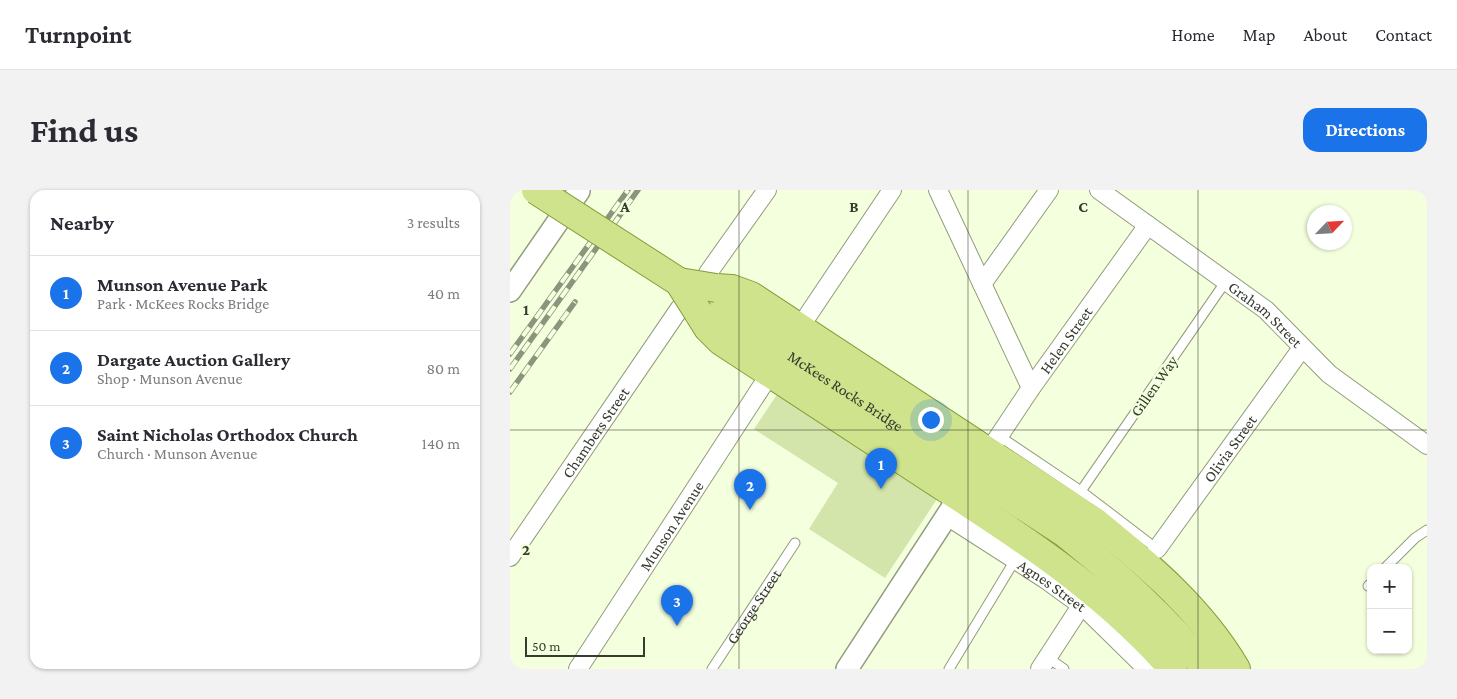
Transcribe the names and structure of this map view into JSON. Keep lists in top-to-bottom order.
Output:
{
  "streets": {
    "main road": ["McKees Rocks Bridge"],
    "street": [
      "Graham Street",
      "Helen Street",
      "Chambers Street",
      "Olivia Street",
      "Munson Avenue",
      "Agnes Street"
    ],
    "lane": ["Gillen Way", "George Street"]
  },
  "crossings": [
    ["Graham Street", "Helen Street"],
    ["Graham Street", "Gillen Way"],
    ["Graham Street", "Olivia Street"],
    ["McKees Rocks Bridge", "Chambers Street"]
  ],
  "scale_bar": "50 m",
  "north": "top right",
  "page": {
    "header": "Turnpoint",
    "nav": [
      "Home",
      "Map",
      "About",
      "Contact"
    ],
    "buttons": "Directions",
    "title": "Find us",
    "heading": ["Nearby", "3 results"],
    "list": [
      {
        "mark": "1",
        "name": "Munson Avenue Park",
        "note": "Park · McKees Rocks Bridge",
        "value": "40 m"
      },
      {
        "mark": "2",
        "name": "Dargate Auction Gallery",
        "note": "Shop · Munson Avenue",
        "value": "80 m"
      },
      {
        "mark": "3",
        "name": "Saint Nicholas Orthodox Church",
        "note": "Church · Munson Avenue",
        "value": "140 m"
      }
    ],
    "pins": ["1", "2", "3"],
    "map_buttons": ["+", "−"],
    "scale": "50 m"
  },
  "grid": {
    "columns": ["A", "B", "C"],
    "rows": ["1", "2"]
  }
}
